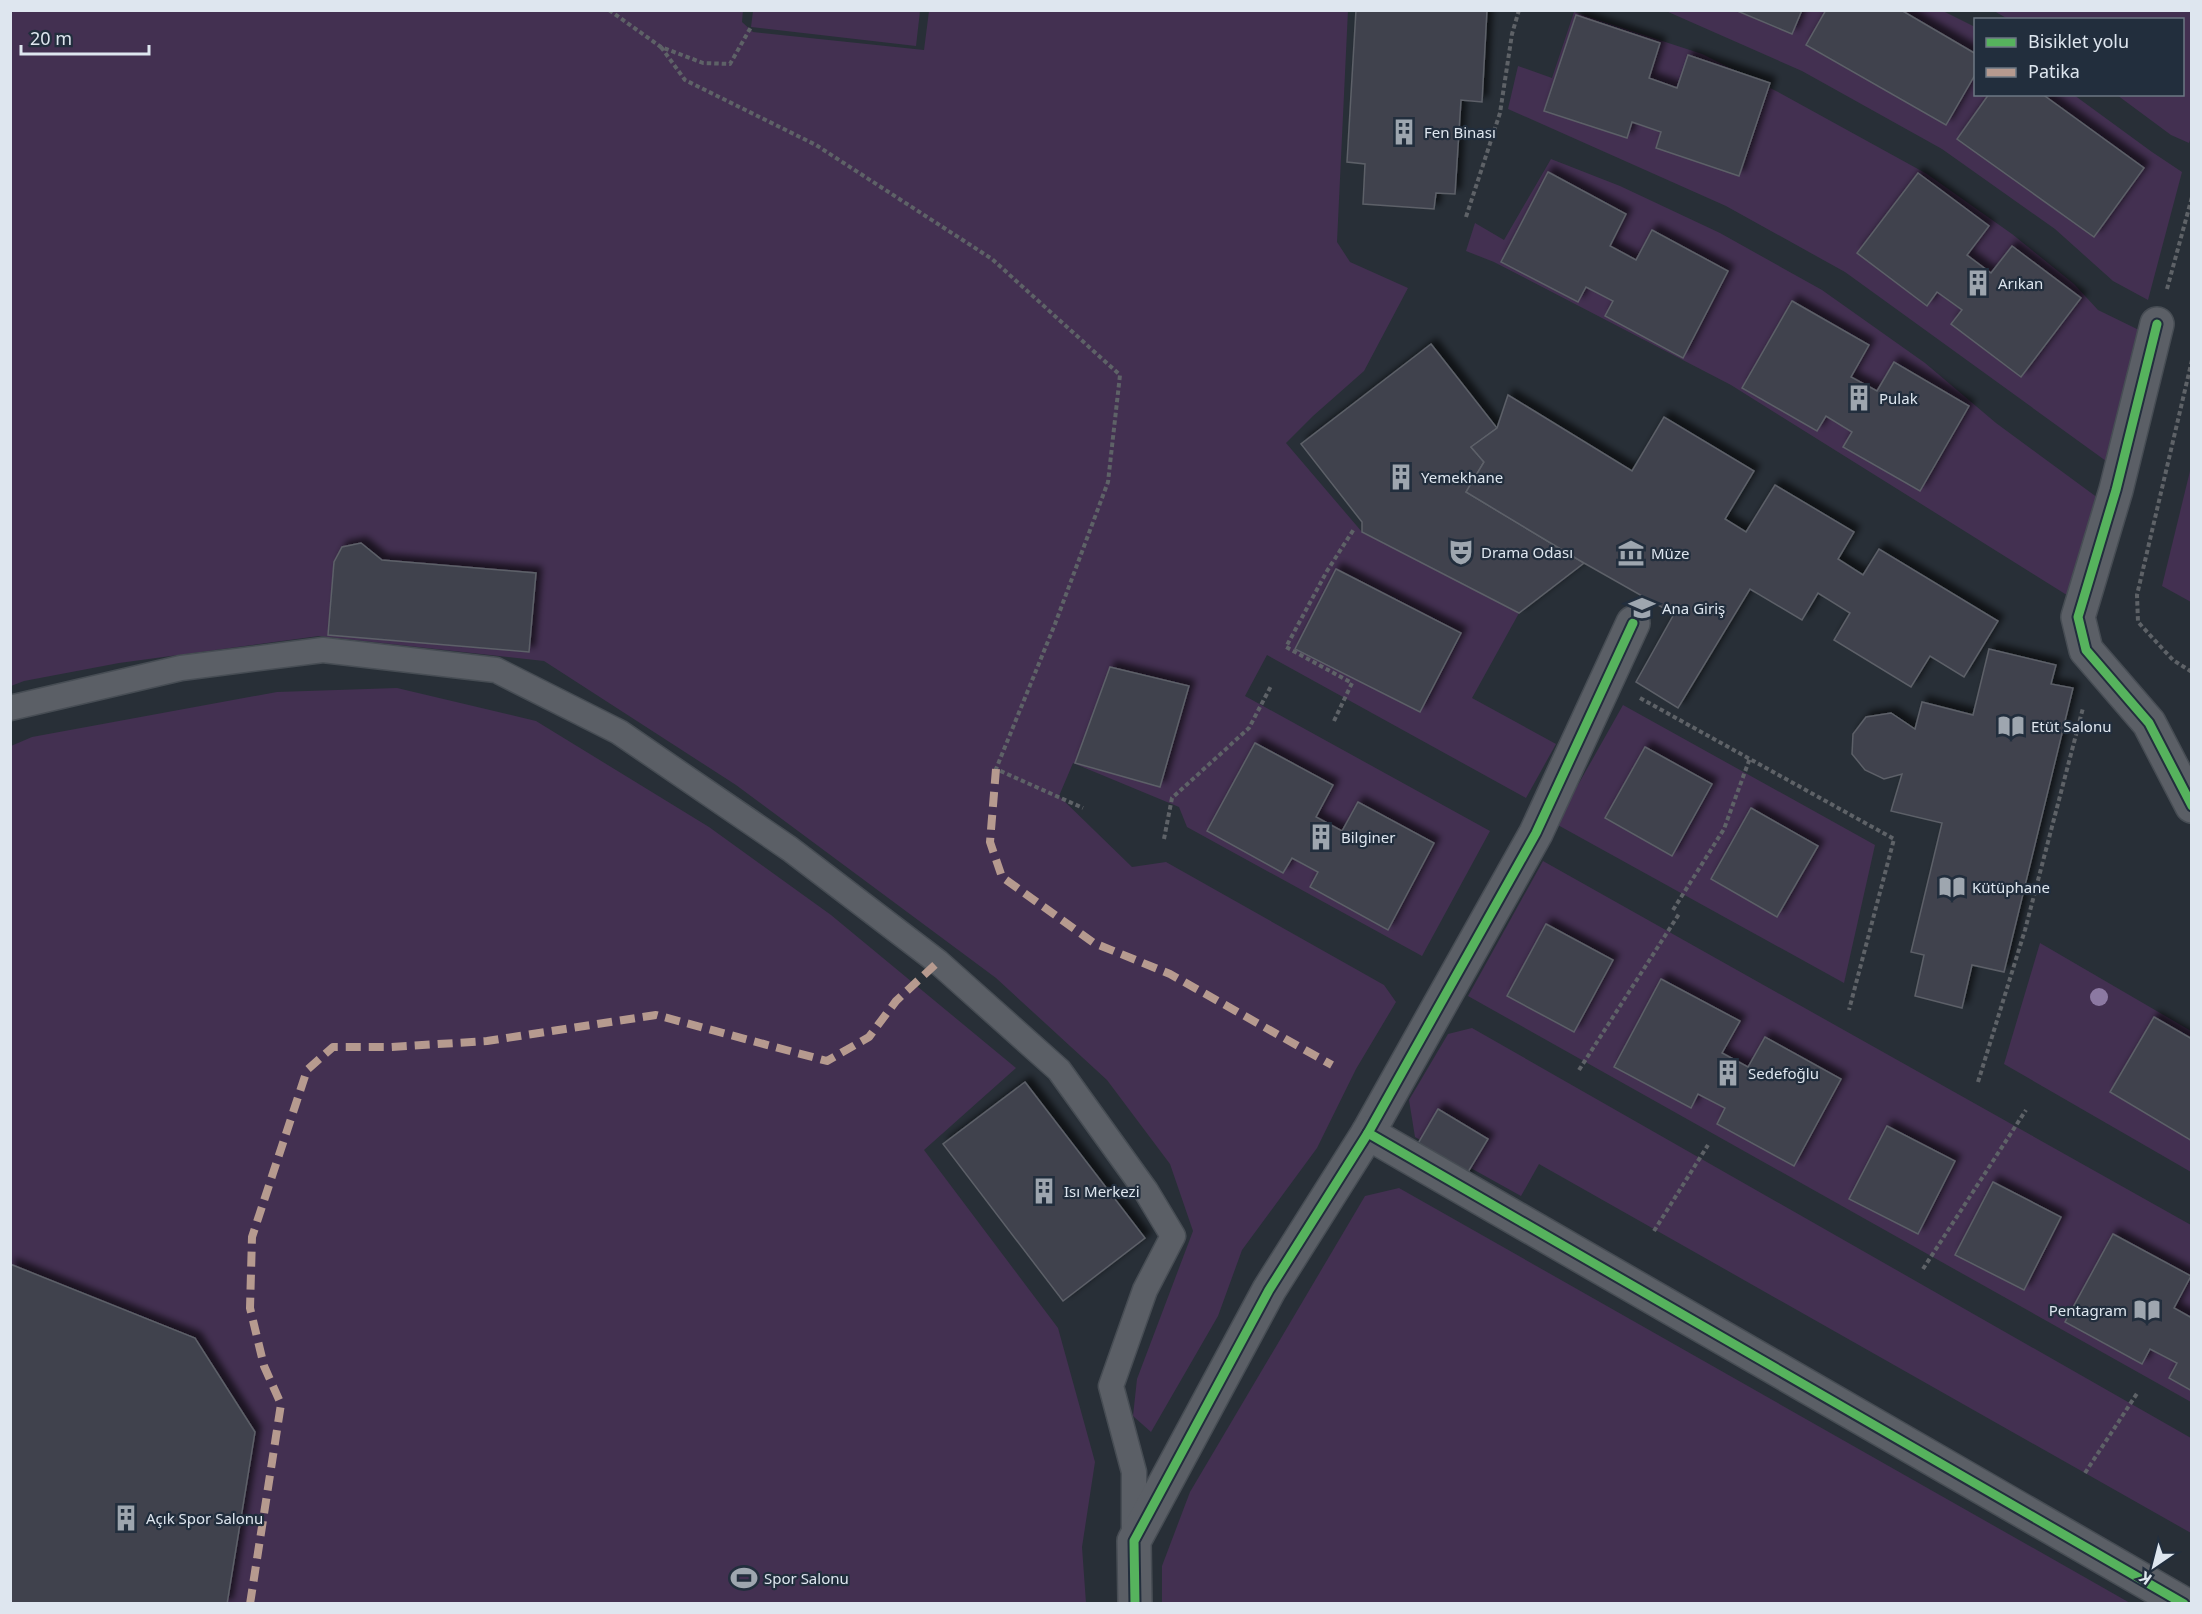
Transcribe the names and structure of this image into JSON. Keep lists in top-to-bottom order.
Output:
{
  "places": {
    "building": [
      "Fen Binası",
      "Arıkan",
      "Pulak",
      "Yemekhane",
      "Bilginer",
      "Sedefoğlu",
      "Isı Merkezi",
      "Açık Spor Salonu"
    ],
    "theatre": ["Drama Odası"],
    "museum": ["Müze"],
    "school or university": ["Ana Giriş"],
    "library": ["Etüt Salonu", "Kütüphane", "Pentagram"],
    "sports": ["Spor Salonu"]
  },
  "legend": ["Bisiklet yolu", "Patika"],
  "scale_bar": "20 m",
  "north": "bottom left"
}
